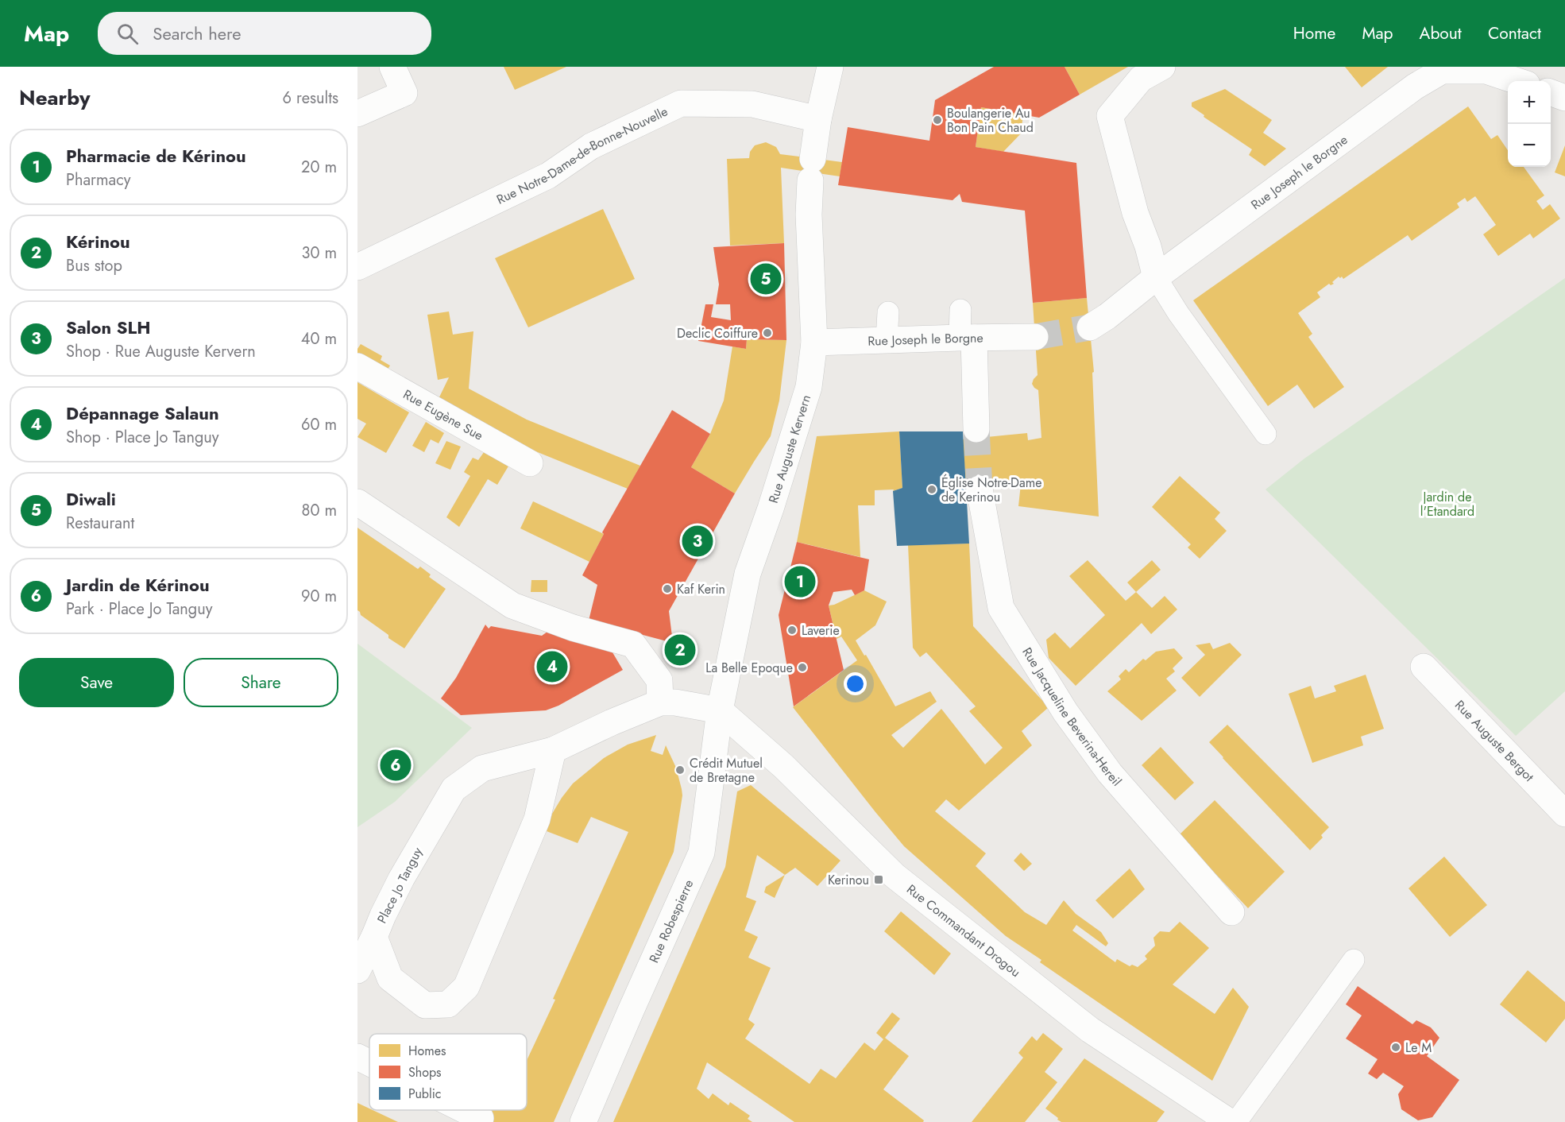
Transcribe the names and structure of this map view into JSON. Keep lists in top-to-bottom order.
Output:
{
  "streets": {
    "street": [
      "Rue Notre-Dame-de-Bonne-Nouvelle",
      "Rue Joseph le Borgne",
      "Rue Eugène Sue",
      "Rue Auguste Kervern",
      "Rue Jacqueline Beverina-Hereil",
      "Rue Auguste Bergot",
      "Place Jo Tanguy",
      "Rue Robespierre",
      "Rue Commandant Drogou"
    ]
  },
  "crossings": [
    ["Rue Notre-Dame-de-Bonne-Nouvelle", "Rue Auguste Kervern"],
    ["Rue Joseph le Borgne", "Rue Auguste Kervern"],
    ["Rue Auguste Kervern", "Place Jo Tanguy"],
    ["Rue Auguste Kervern", "Rue Robespierre"],
    ["Rue Auguste Kervern", "Rue Commandant Drogou"],
    ["Place Jo Tanguy", "Rue Robespierre"],
    ["Place Jo Tanguy", "Rue Commandant Drogou"],
    ["Rue Robespierre", "Rue Commandant Drogou"]
  ],
  "parks": ["Jardin de l'Etandard"],
  "places": {
    "other": [
      "Boulangerie Au Bon Pain Chaud",
      "Declic Coiffure",
      "Église Notre-Dame de Kerinou",
      "Kaf Kerin",
      "Laverie",
      "La Belle Epoque",
      "Crédit Mutuel de Bretagne",
      "Le M"
    ],
    "transit": ["Kerinou"]
  },
  "legend": ["Homes", "Shops", "Public"],
  "page": {
    "header": "Map",
    "search": "Search here",
    "nav": [
      "Home",
      "Map",
      "About",
      "Contact"
    ],
    "heading": ["Nearby", "6 results"],
    "map_buttons": ["+", "−"],
    "list": [
      {
        "mark": "1",
        "name": "Pharmacie de Kérinou",
        "note": "Pharmacy",
        "value": "20 m"
      },
      {
        "mark": "2",
        "name": "Kérinou",
        "note": "Bus stop",
        "value": "30 m"
      },
      {
        "mark": "3",
        "name": "Salon SLH",
        "note": "Shop · Rue Auguste Kervern",
        "value": "40 m"
      },
      {
        "mark": "4",
        "name": "Dépannage Salaun",
        "note": "Shop · Place Jo Tanguy",
        "value": "60 m"
      },
      {
        "mark": "5",
        "name": "Diwali",
        "note": "Restaurant",
        "value": "80 m"
      },
      {
        "mark": "6",
        "name": "Jardin de Kérinou",
        "note": "Park · Place Jo Tanguy",
        "value": "90 m"
      }
    ],
    "pins": [
      "5",
      "3",
      "1",
      "2",
      "4",
      "6"
    ],
    "buttons": ["Save", "Share"]
  }
}
